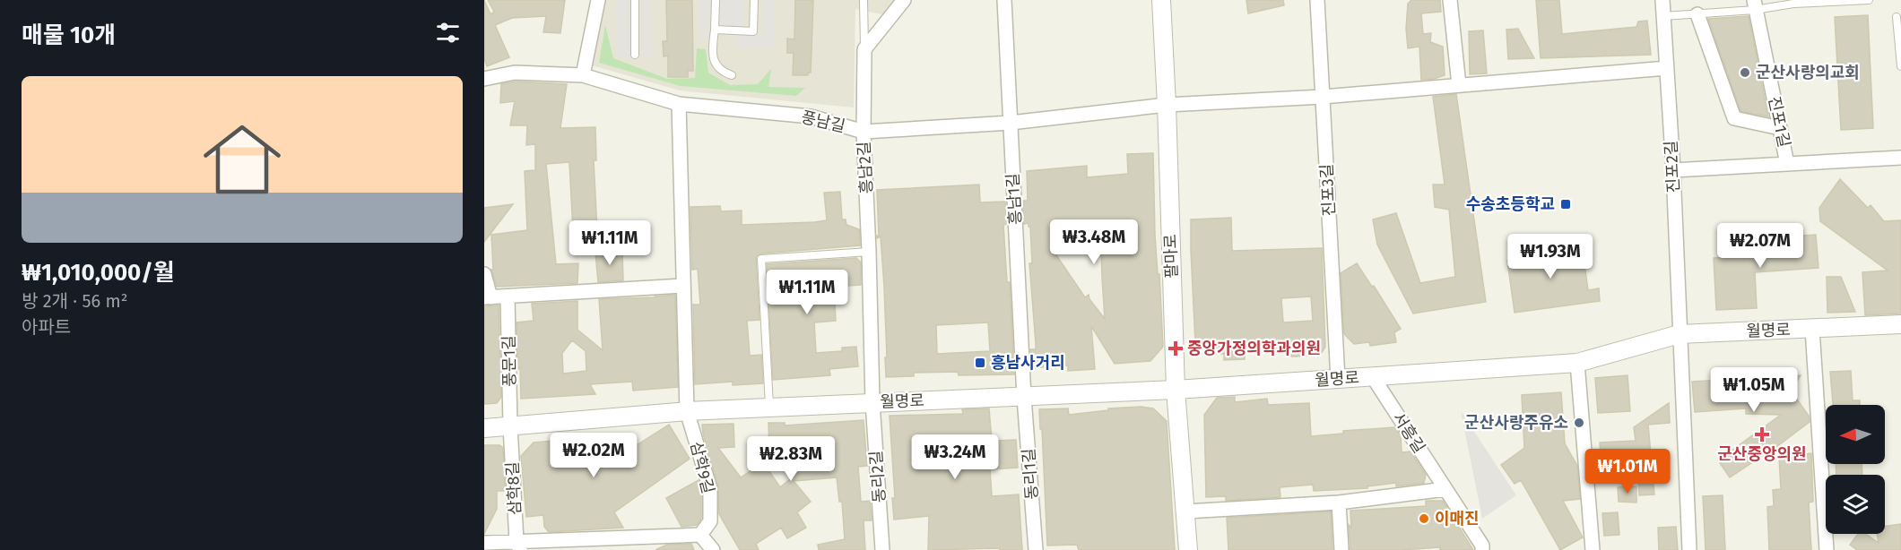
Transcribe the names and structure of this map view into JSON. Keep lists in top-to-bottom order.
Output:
{
  "streets": {
    "street": [
      "풍남길",
      "진포1길",
      "진포2길",
      "흥남2길",
      "진포3길",
      "흥남1길",
      "팔마로",
      "월명로",
      "풍문1길",
      "서흥길",
      "삼학9길",
      "동리1길",
      "동리2길",
      "삼학8길"
    ]
  },
  "crossings": [
    ["풍남길", "진포2길"],
    ["풍남길", "흥남2길"],
    ["풍남길", "진포3길"],
    ["풍남길", "흥남1길"],
    ["풍남길", "팔마로"],
    ["풍남길", "삼학9길"],
    ["진포2길", "월명로"],
    ["흥남2길", "월명로"],
    ["흥남2길", "동리2길"],
    ["진포3길", "월명로"],
    ["흥남1길", "월명로"],
    ["흥남1길", "동리1길"],
    ["팔마로", "월명로"],
    ["월명로", "풍문1길"],
    ["월명로", "서흥길"],
    ["월명로", "삼학9길"],
    ["월명로", "동리1길"],
    ["월명로", "동리2길"],
    ["월명로", "삼학8길"],
    ["풍문1길", "삼학8길"]
  ],
  "places": {
    "other": ["군산사랑의교회", "군산사랑주유소", "이매진"],
    "transit": ["수송초등학교", "흥남사거리"],
    "health": ["중앙가정의학과의원", "군산중앙의원"]
  },
  "north": "left",
  "page": {
    "heading": "매물 10개",
    "list": [
      {
        "name": "₩1,010,000/월",
        "note": "방 2개 · 56 m² · 아파트"
      }
    ],
    "price": [
      "₩3.48M",
      "₩1.11M",
      "₩2.07M",
      "₩1.93M",
      "₩1.11M",
      "₩1.05M",
      "₩2.02M",
      "₩3.24M",
      "₩2.83M",
      "₩1.01M"
    ]
  }
}
